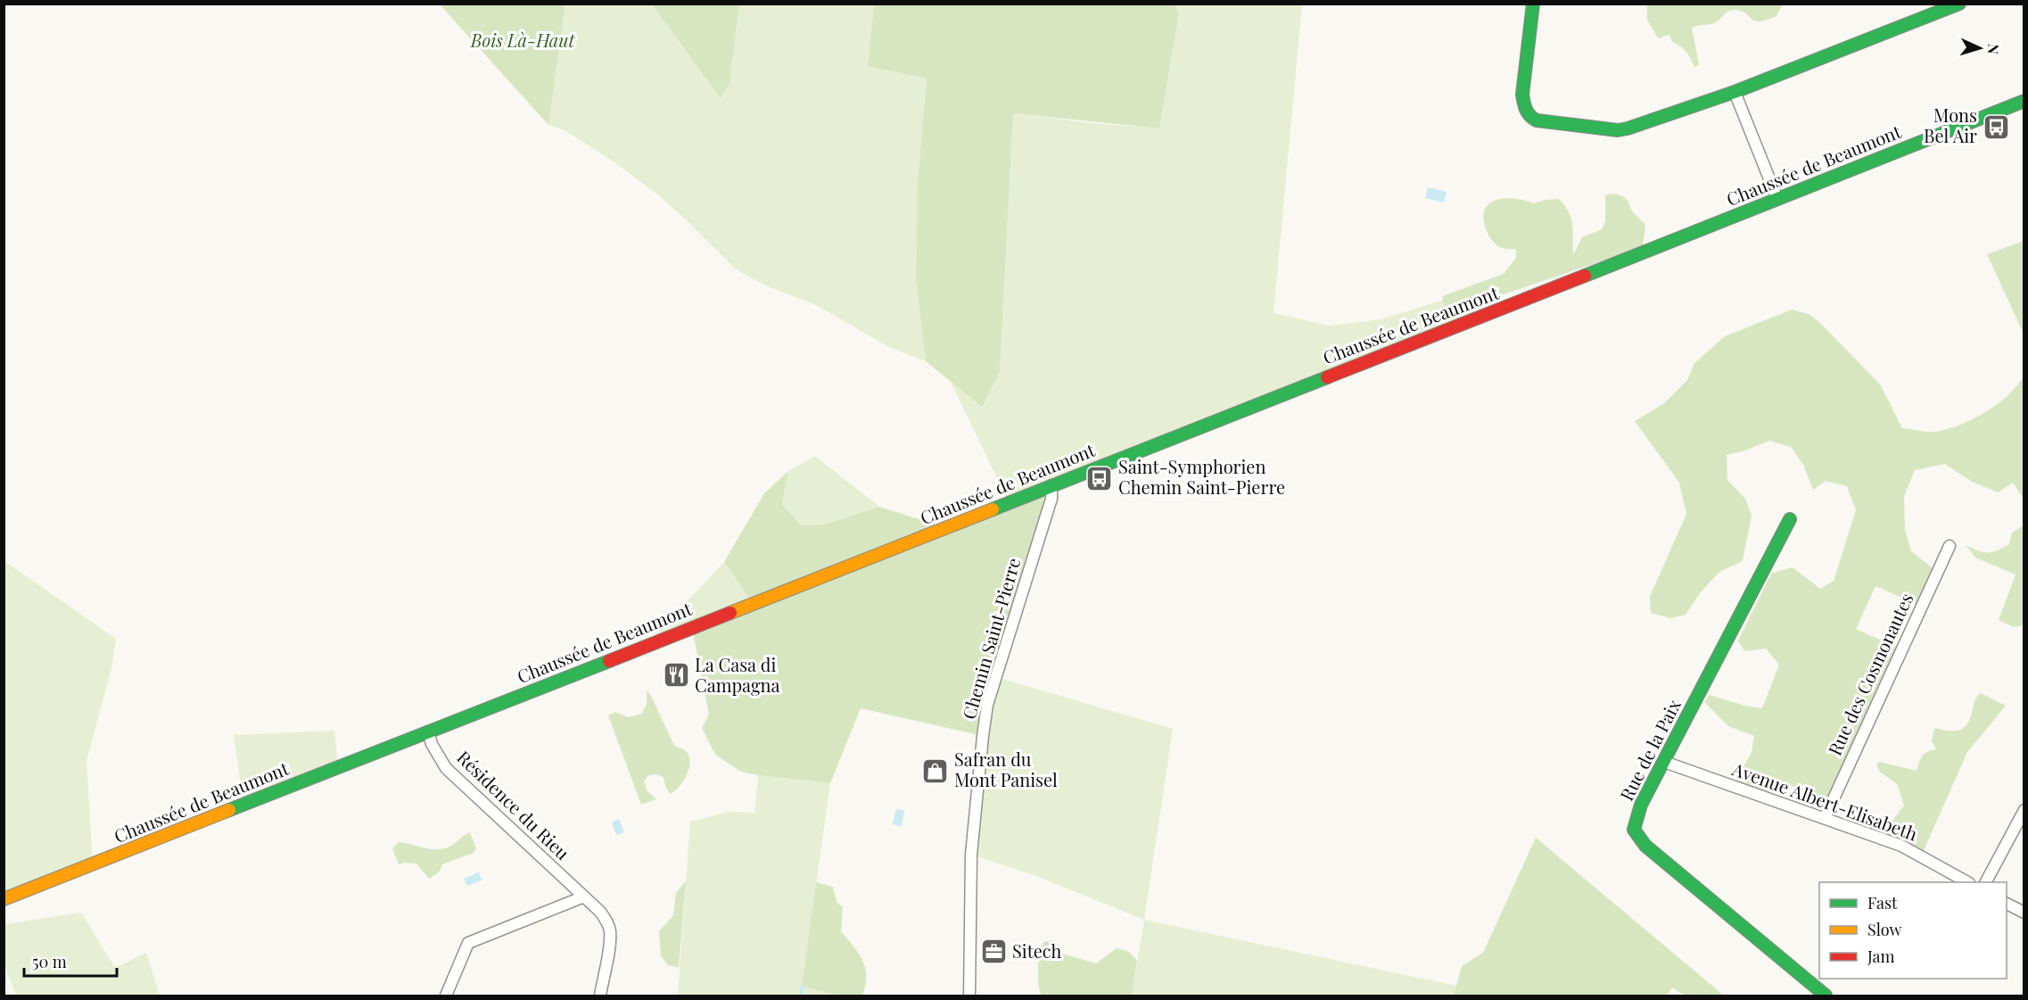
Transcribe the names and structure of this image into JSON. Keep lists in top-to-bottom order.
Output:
{
  "streets": {
    "main road": ["Chaussée de Beaumont", "Rue de la Paix"],
    "street": [
      "Chemin Saint-Pierre",
      "Rue des Cosmonautes",
      "Avenue Albert-Elisabeth",
      "Résidence du Rieu"
    ]
  },
  "crossings": [
    ["Chaussée de Beaumont", "Chemin Saint-Pierre"],
    ["Chaussée de Beaumont", "Résidence du Rieu"],
    ["Rue des Cosmonautes", "Avenue Albert-Elisabeth"],
    ["Rue de la Paix", "Avenue Albert-Elisabeth"]
  ],
  "parks": ["Bois Là-Haut"],
  "places": {
    "bus stop": ["Mons Bel Air", "Saint-Symphorien Chemin Saint-Pierre"],
    "restaurant": ["La Casa di Campagna"],
    "shop": ["Safran du Mont Panisel"],
    "office": ["Sitech"]
  },
  "legend": ["Fast", "Slow", "Jam"],
  "scale_bar": "50 m",
  "north": "right"
}
